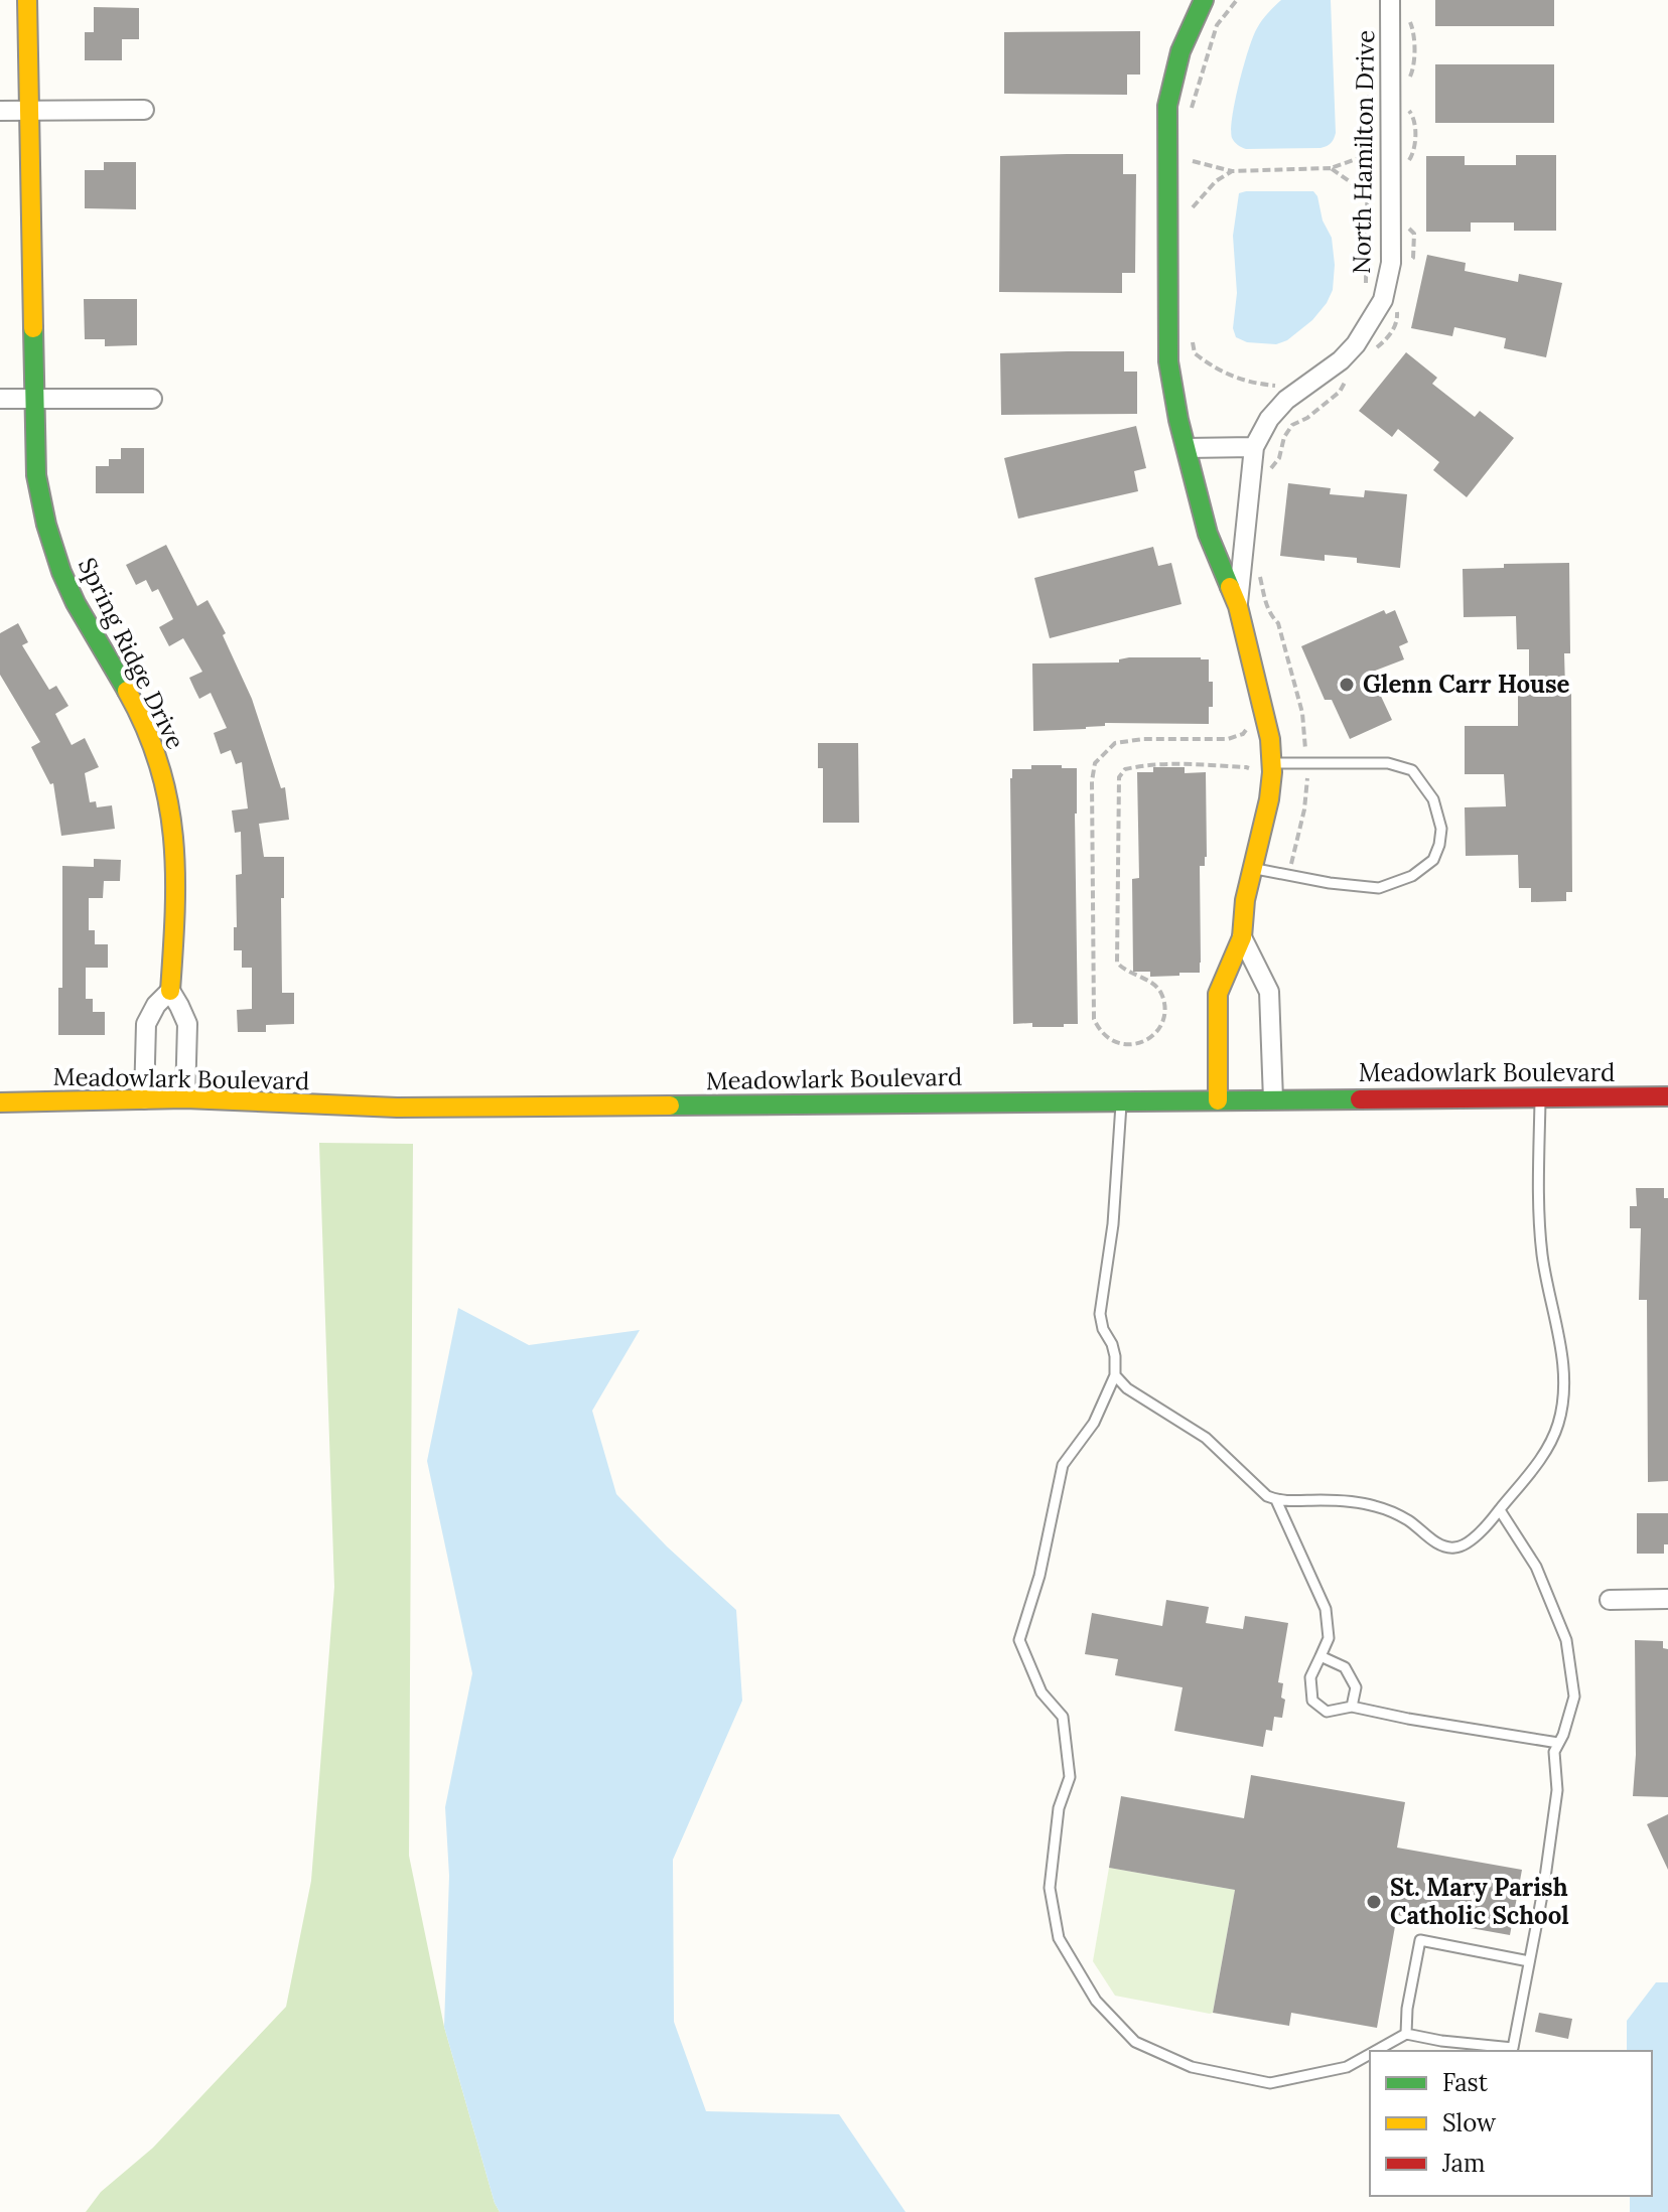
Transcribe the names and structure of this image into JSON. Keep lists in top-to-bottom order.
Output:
{
  "streets": {
    "street": ["North Hamilton Drive", "Spring Ridge Drive", "Meadowlark Boulevard"]
  },
  "crossings": [
    ["North Hamilton Drive", "Meadowlark Boulevard"],
    ["Spring Ridge Drive", "Meadowlark Boulevard"]
  ],
  "places": ["Glenn Carr House", "St. Mary Parish Catholic School"],
  "legend": ["Fast", "Slow", "Jam"]
}
